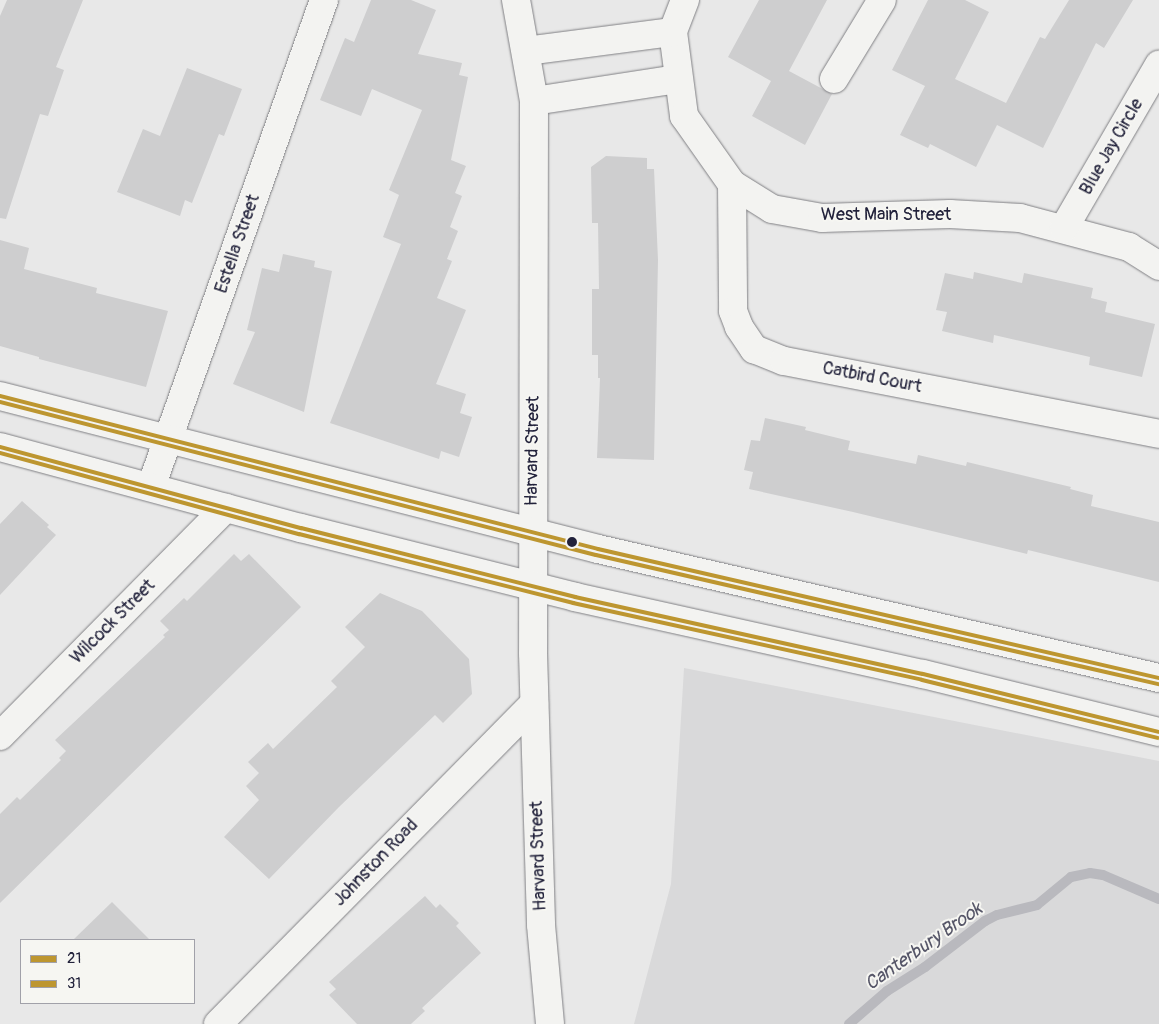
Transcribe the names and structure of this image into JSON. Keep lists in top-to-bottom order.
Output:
{
  "streets": {
    "main road": [
      "Blue Jay Circle",
      "West Main Street",
      "Estella Street",
      "Catbird Court",
      "Harvard Street",
      "Wilcock Street",
      "Johnston Road"
    ]
  },
  "crossings": [
    ["Blue Jay Circle", "West Main Street"],
    ["West Main Street", "Catbird Court"],
    ["Harvard Street", "Johnston Road"]
  ],
  "water": ["Canterbury Brook"],
  "lines": ["transit line 21", "transit line 31"],
  "legend": ["21", "31"]
}
